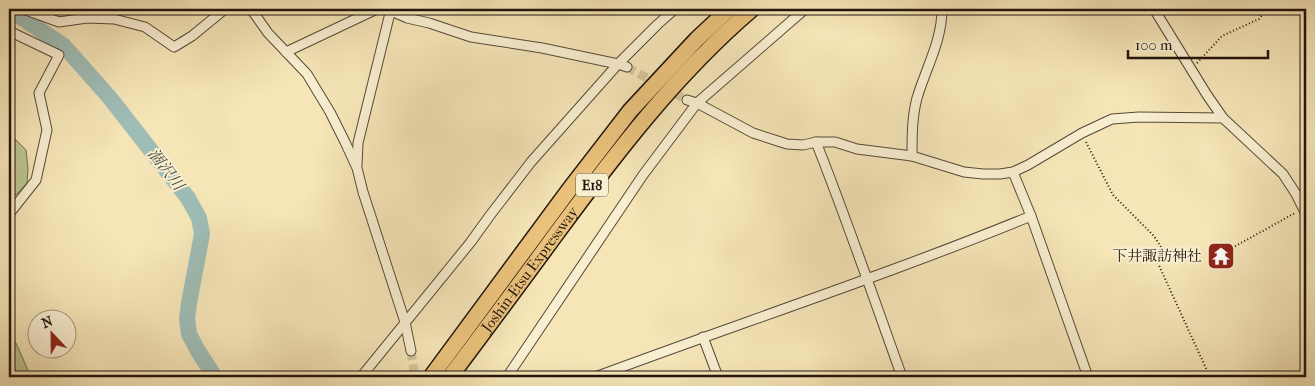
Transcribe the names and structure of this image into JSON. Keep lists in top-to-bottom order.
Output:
{
  "streets": {
    "highway": ["E18", "Joshin-Etsu Expressway"]
  },
  "water": ["涸沢川"],
  "places": {
    "temple": ["下井諏訪神社"]
  },
  "scale_bar": "100 m",
  "north": "top"
}
